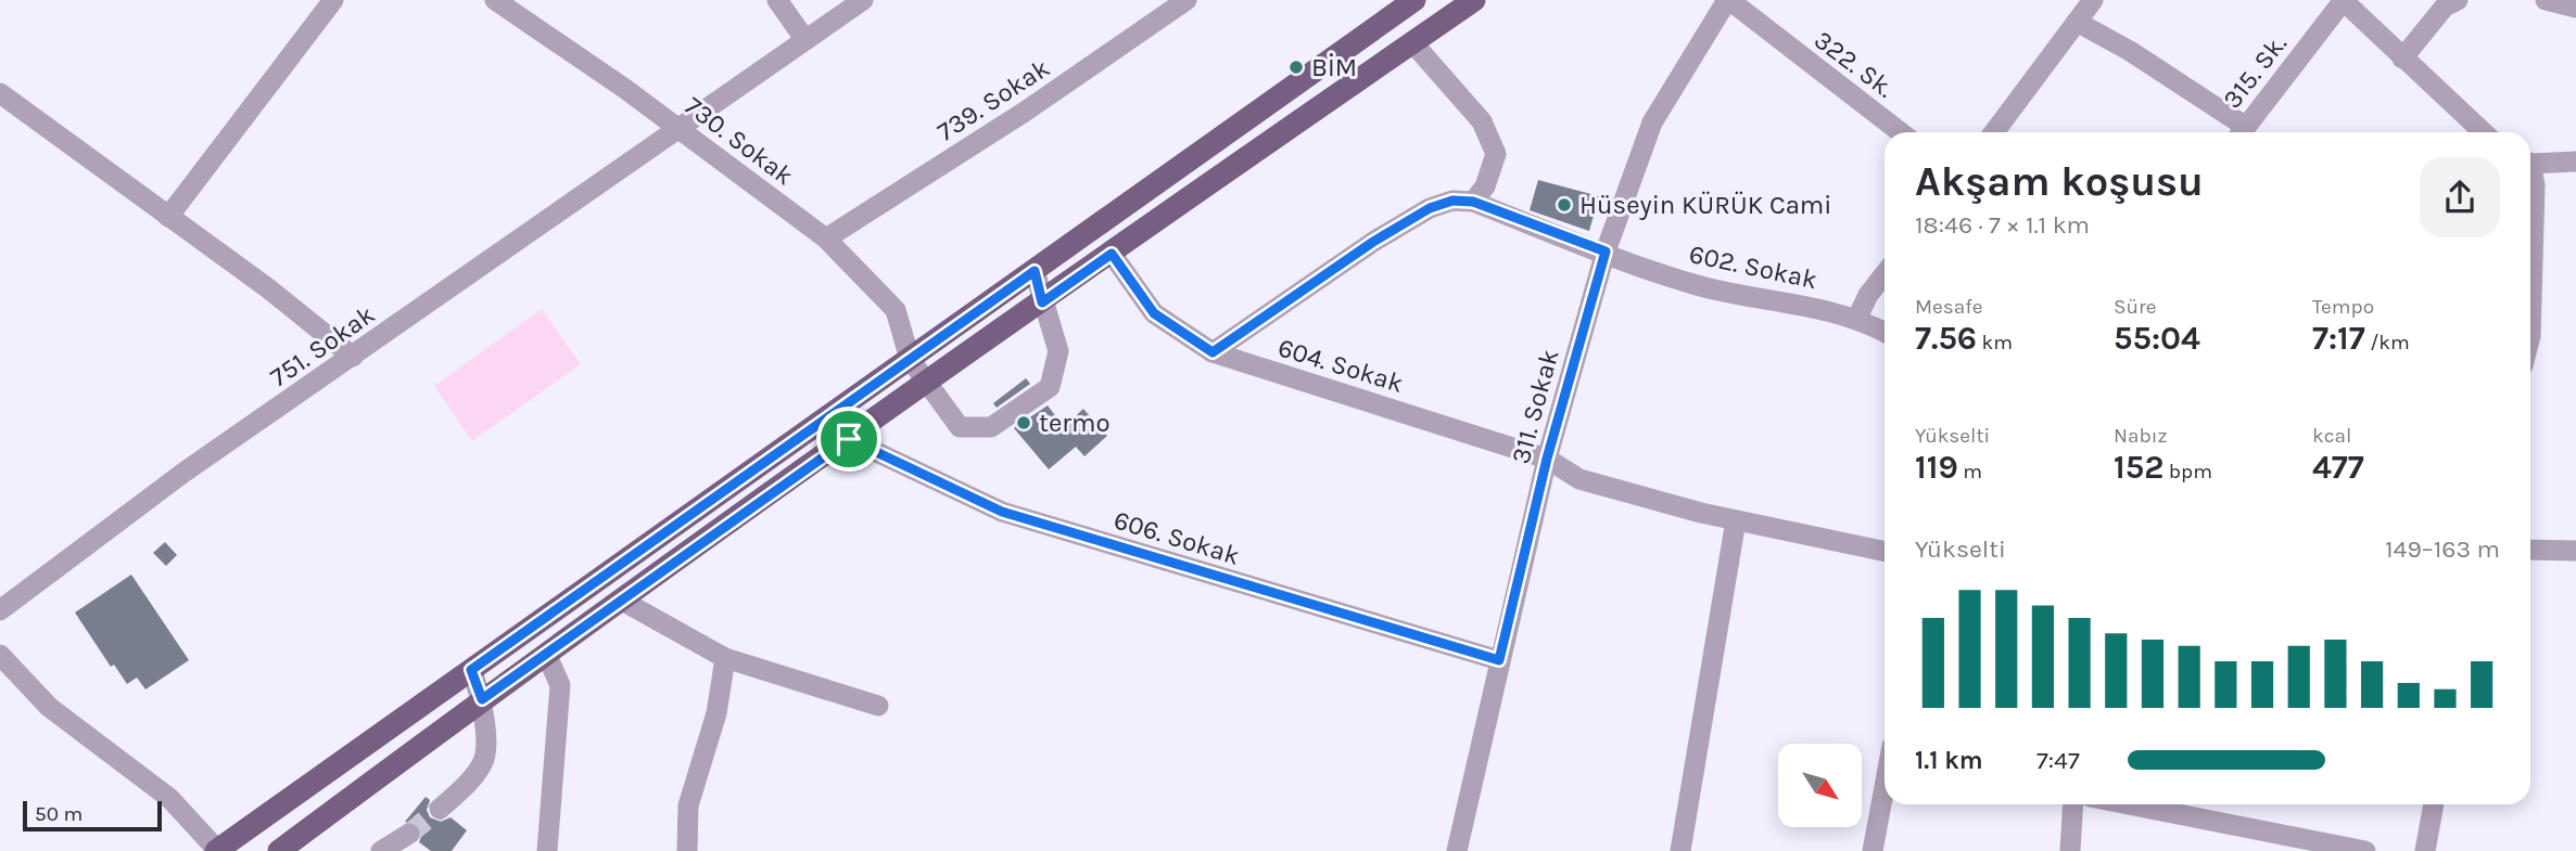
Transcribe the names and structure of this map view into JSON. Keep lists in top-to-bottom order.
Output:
{
  "streets": {
    "street": [
      "322. Sk.",
      "315. Sk.",
      "739. Sokak",
      "730. Sokak",
      "602. Sokak",
      "751. Sokak",
      "604. Sokak",
      "311. Sokak",
      "606. Sokak"
    ]
  },
  "crossings": [
    ["322. Sk.", "311. Sokak"],
    ["739. Sokak", "730. Sokak"],
    ["730. Sokak", "751. Sokak"],
    ["602. Sokak", "311. Sokak"],
    ["604. Sokak", "311. Sokak"],
    ["311. Sokak", "606. Sokak"]
  ],
  "places": ["BİM", "Hüseyin KÜRÜK Cami", "termo"],
  "scale_bar": "50 m",
  "north": "bottom right",
  "page": {
    "heading": ["Akşam koşusu", "18:46 · 7 × 1.1 km"],
    "stats": [
      ["Mesafe", "7.56 km"],
      ["Süre", "55:04"],
      ["Tempo", "7:17 /km"],
      ["Yükselti", "119 m"],
      ["Nabız", "152 bpm"],
      ["kcal", "477"]
    ],
    "chart": ["Yükselti", "149–163 m"],
    "list": [
      {
        "name": "1.1 km",
        "note": "7:47"
      }
    ],
    "scale": "50 m"
  }
}
